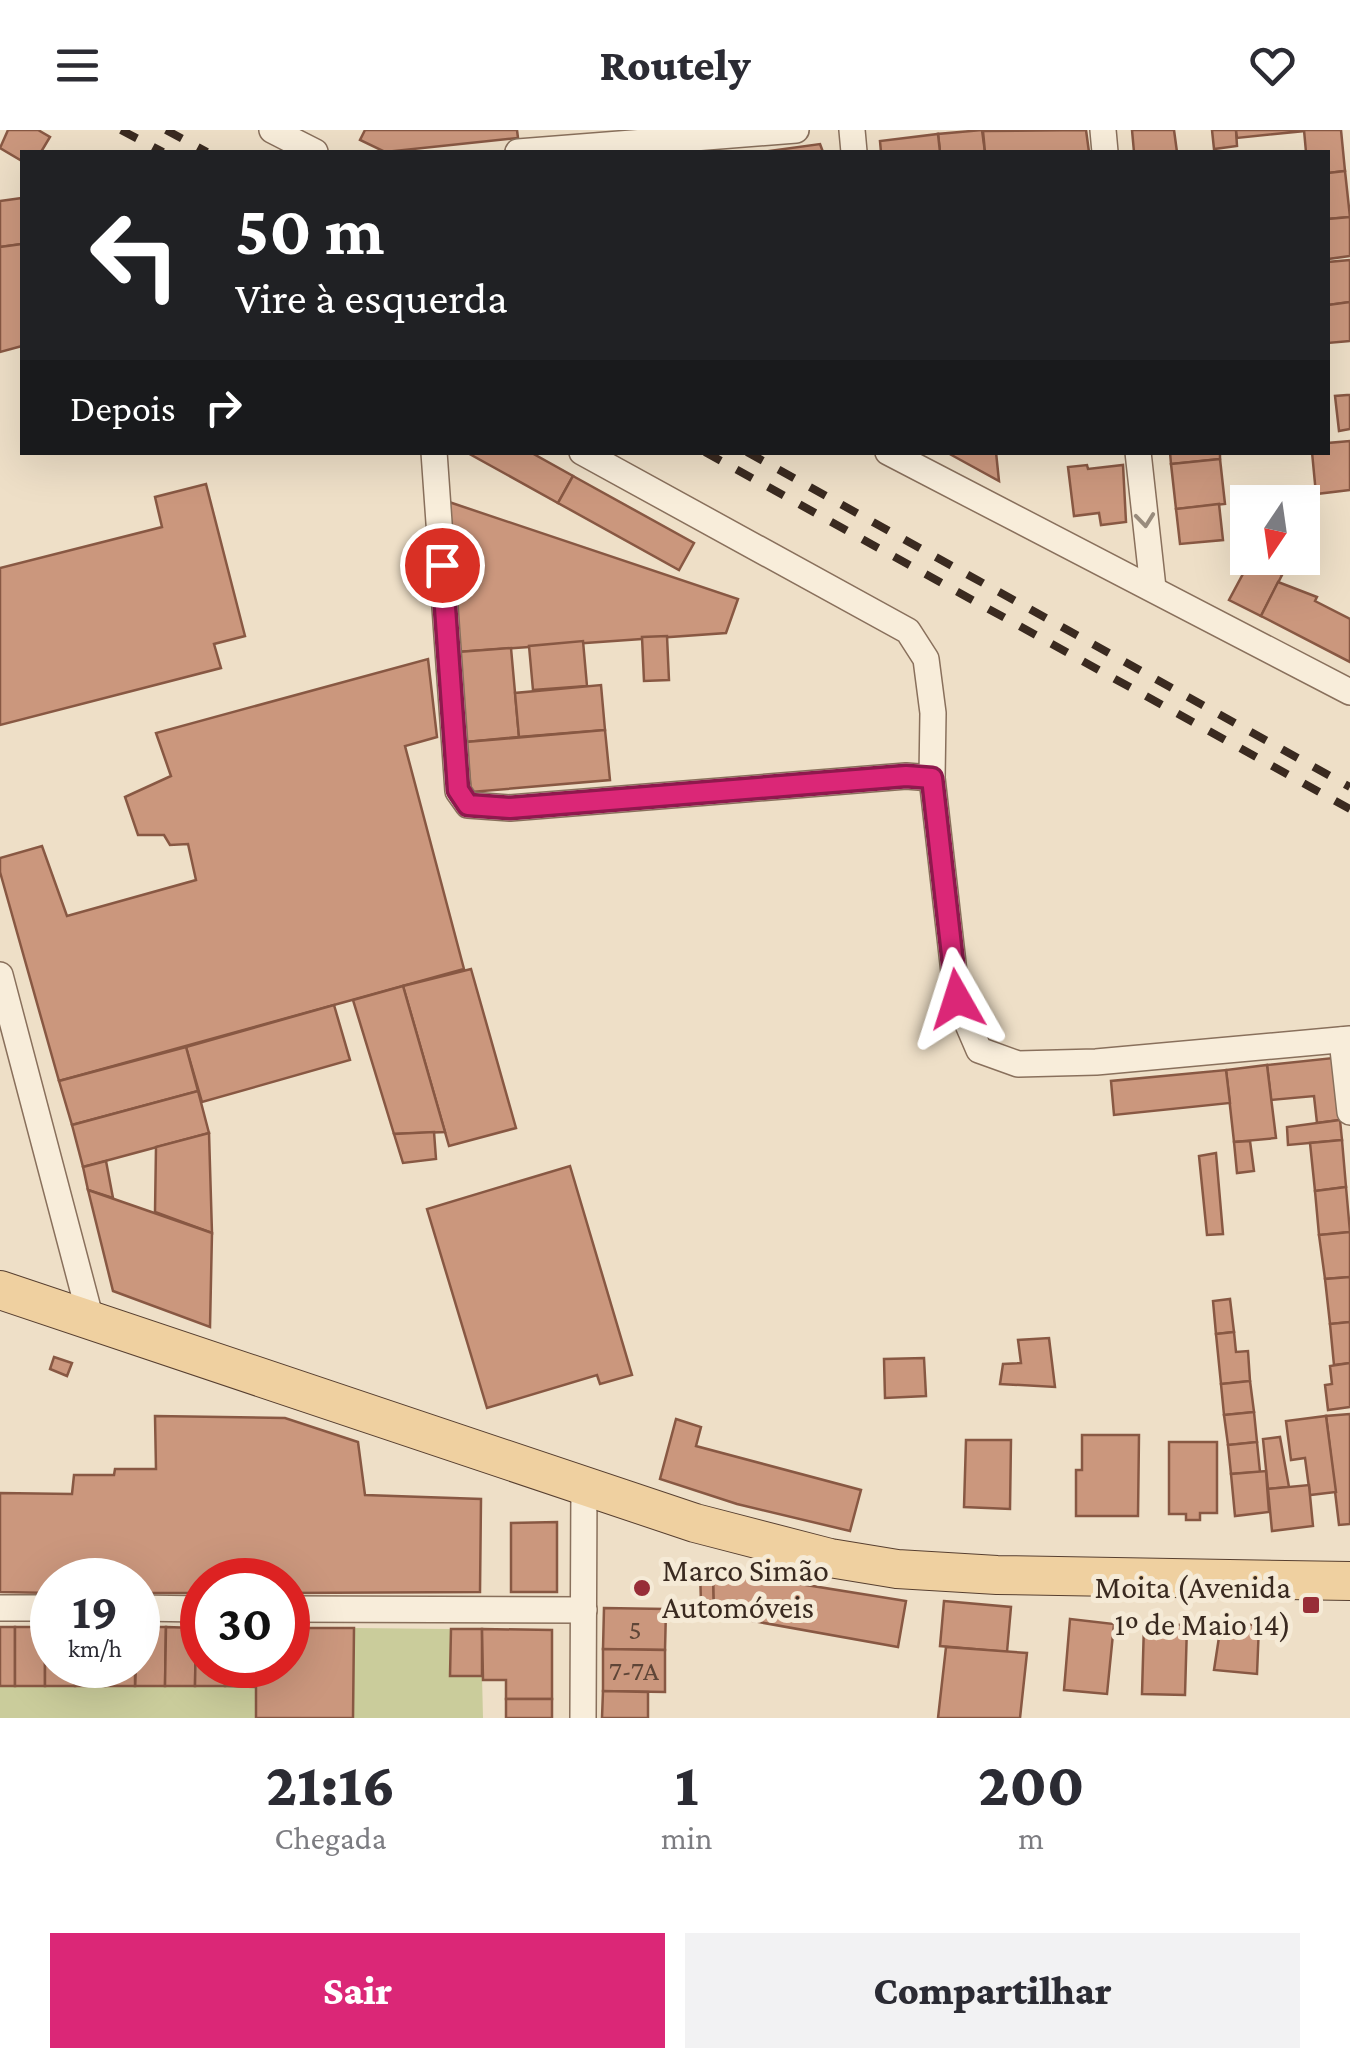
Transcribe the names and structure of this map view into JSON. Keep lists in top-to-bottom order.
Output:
{
  "places": {
    "other": ["Marco Simão Automóveis"],
    "transit": ["Moita (Avenida 1º de Maio 14)"]
  },
  "house_numbers": ["5", "7-7A"],
  "north": "bottom",
  "page": {
    "header": "Routely",
    "turn": ["50 m", "Vire à esquerda"],
    "then": "Depois",
    "speed": "19 km/h",
    "limit": "30",
    "eta": [
      "21:16",
      "Chegada",
      "1",
      "min",
      "200",
      "m"
    ],
    "buttons": ["Sair", "Compartilhar"]
  }
}
